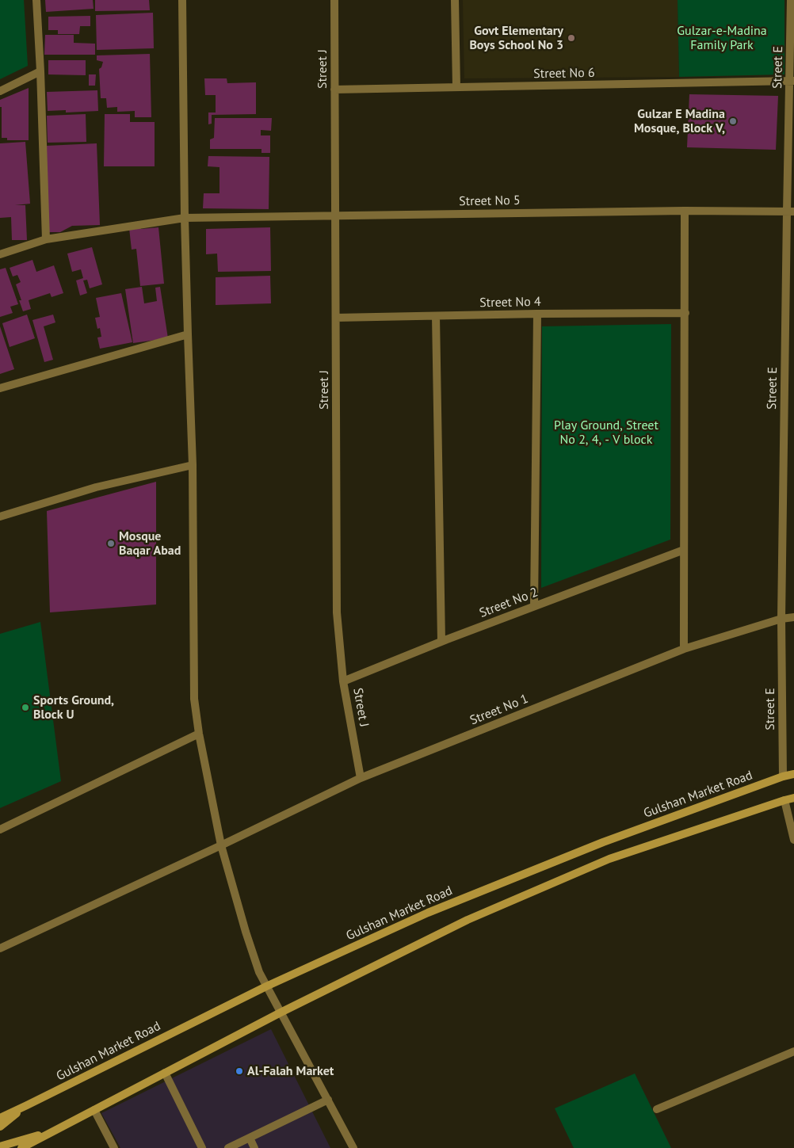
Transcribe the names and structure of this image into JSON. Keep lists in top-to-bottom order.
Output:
{
  "streets": {
    "main road": ["Gulshan Market Road"],
    "street": [
      "Street E",
      "Street J",
      "Street No 6",
      "Street No 5",
      "Street No 4",
      "Street No 2",
      "Street No 1"
    ]
  },
  "crossings": [
    ["Street E", "Street No 6"],
    ["Street E", "Street No 5"],
    ["Street E", "Street No 1"],
    ["Street E", "Gulshan Market Road"],
    ["Street J", "Street No 6"],
    ["Street J", "Street No 5"],
    ["Street J", "Street No 4"],
    ["Street J", "Street No 2"],
    ["Street J", "Street No 1"]
  ],
  "parks": ["Gulzar-e-Madina Family Park", "Play Ground, Street No 2, 4, - V block"],
  "places": [
    "Govt Elementary Boys School No 3",
    "Gulzar E Madina Mosque, Block V,",
    "Mosque Baqar Abad",
    "Sports Ground, Block U",
    "Al-Falah Market"
  ]
}
